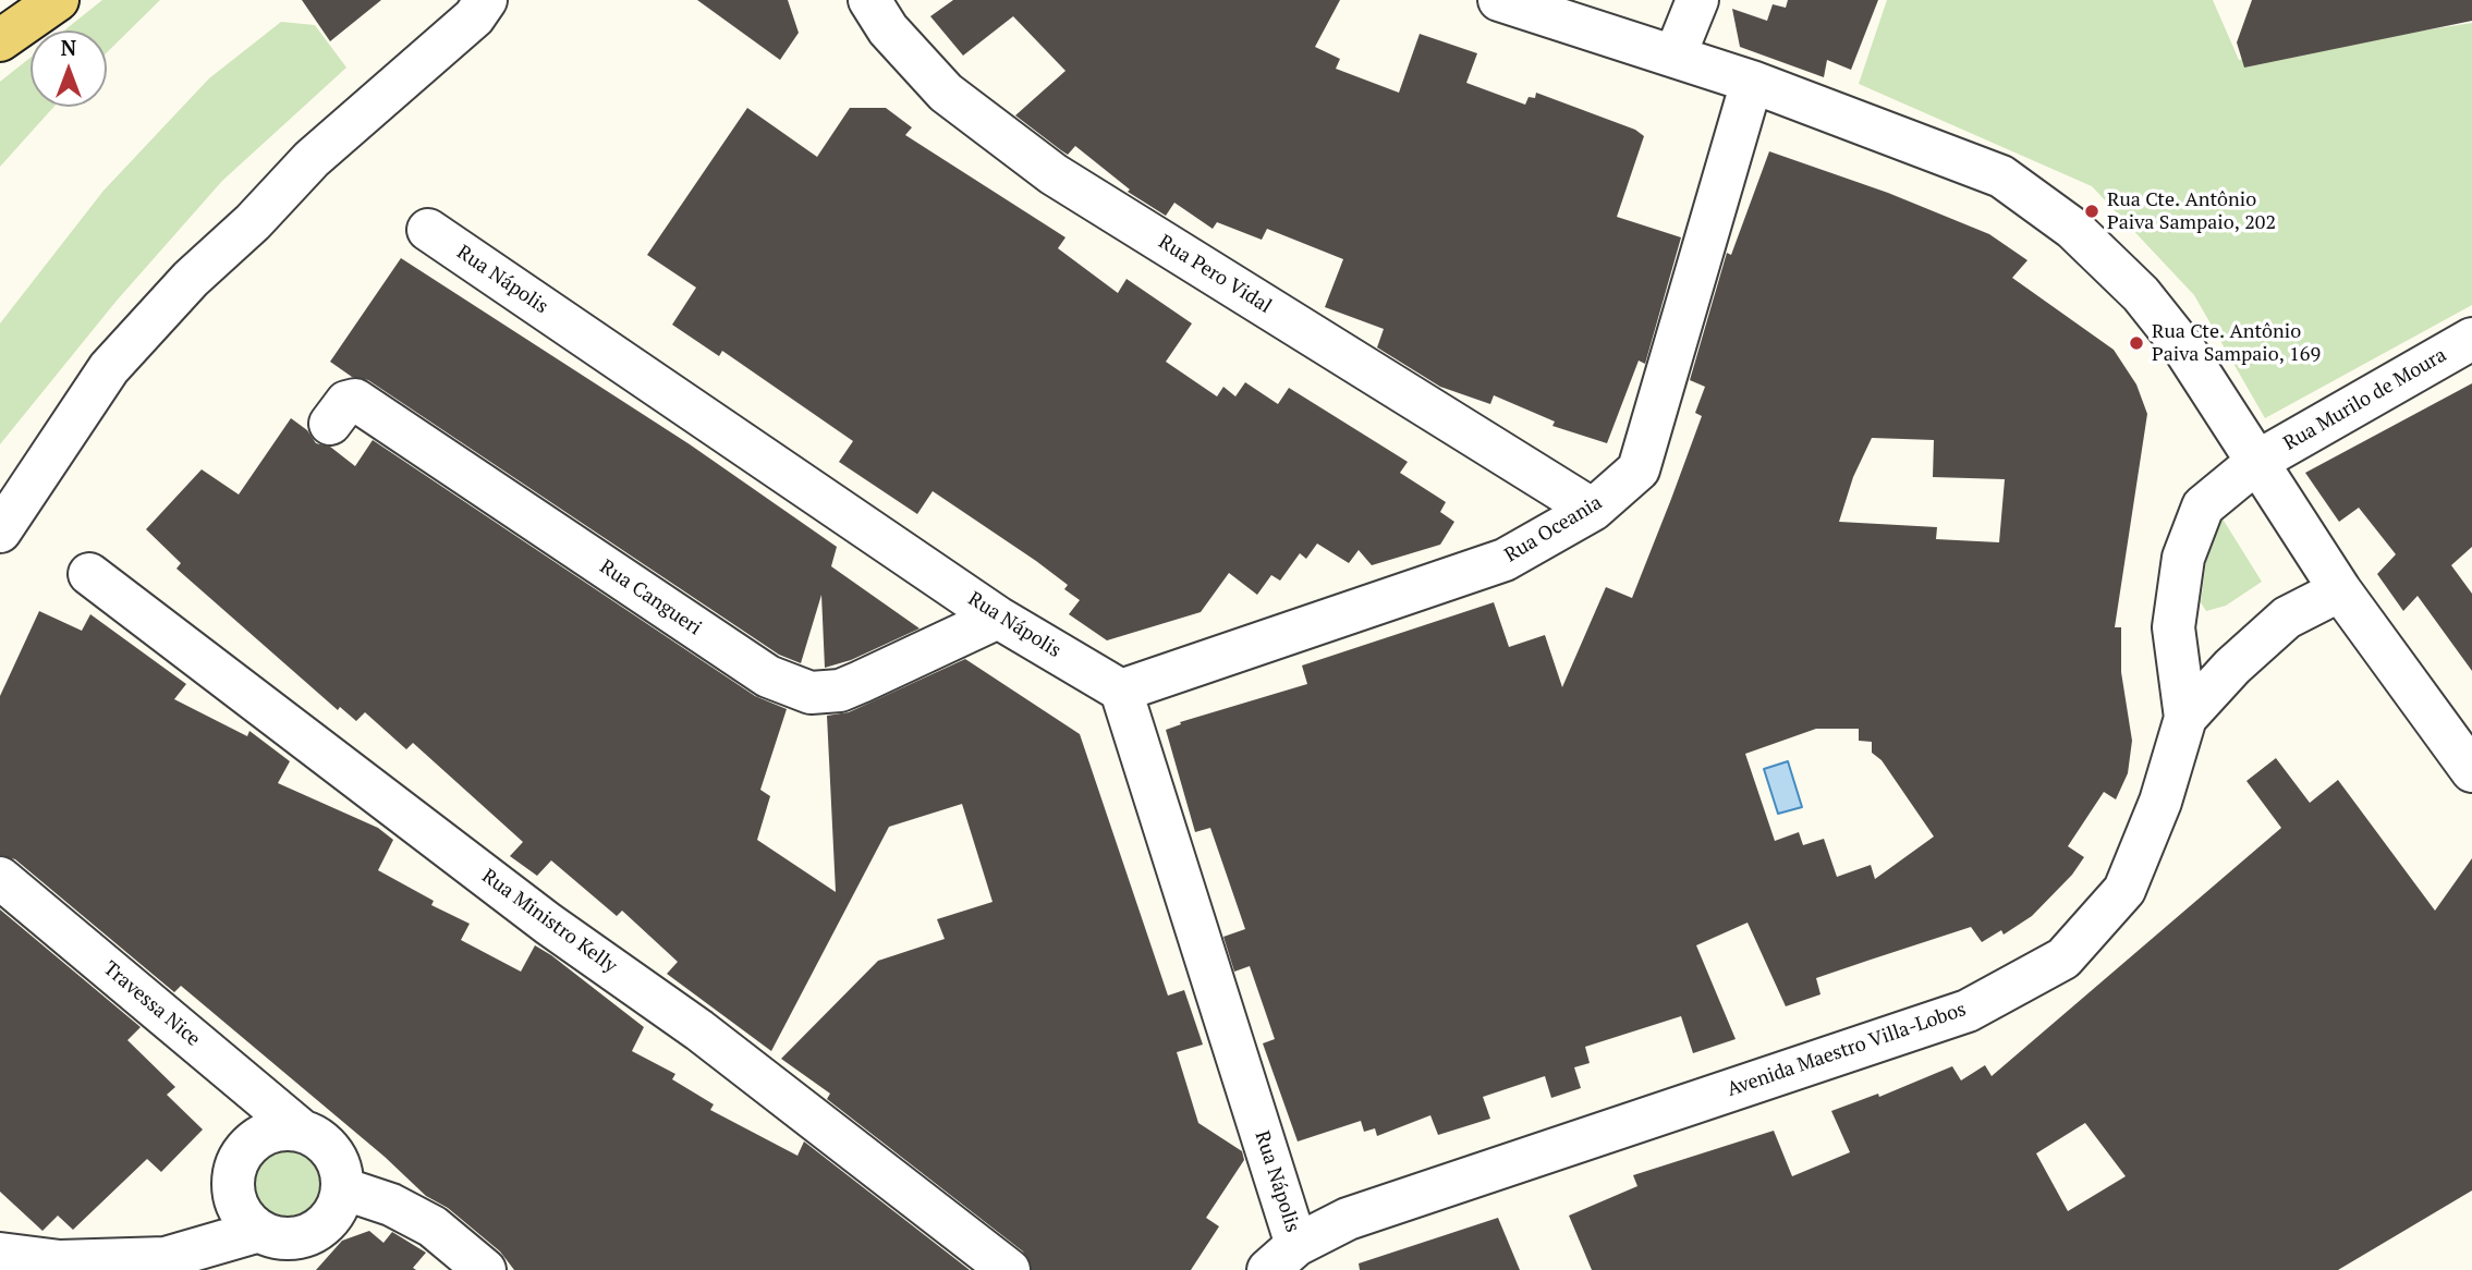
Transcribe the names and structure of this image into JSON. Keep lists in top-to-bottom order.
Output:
{
  "streets": {
    "street": [
      "Rua Pero Vidal",
      "Rua Nápolis",
      "Rua Murilo de Moura",
      "Rua Oceania",
      "Rua Cangueri",
      "Rua Ministro Kelly",
      "Travessa Nice",
      "Avenida Maestro Villa-Lobos"
    ]
  },
  "crossings": [
    ["Rua Pero Vidal", "Rua Oceania"],
    ["Rua Nápolis", "Rua Oceania"],
    ["Rua Nápolis", "Rua Cangueri"],
    ["Rua Nápolis", "Avenida Maestro Villa-Lobos"],
    ["Rua Murilo de Moura", "Avenida Maestro Villa-Lobos"]
  ],
  "places": ["Rua Cte. Antônio Paiva Sampaio, 202", "Rua Cte. Antônio Paiva Sampaio, 169"],
  "north": "top"
}
